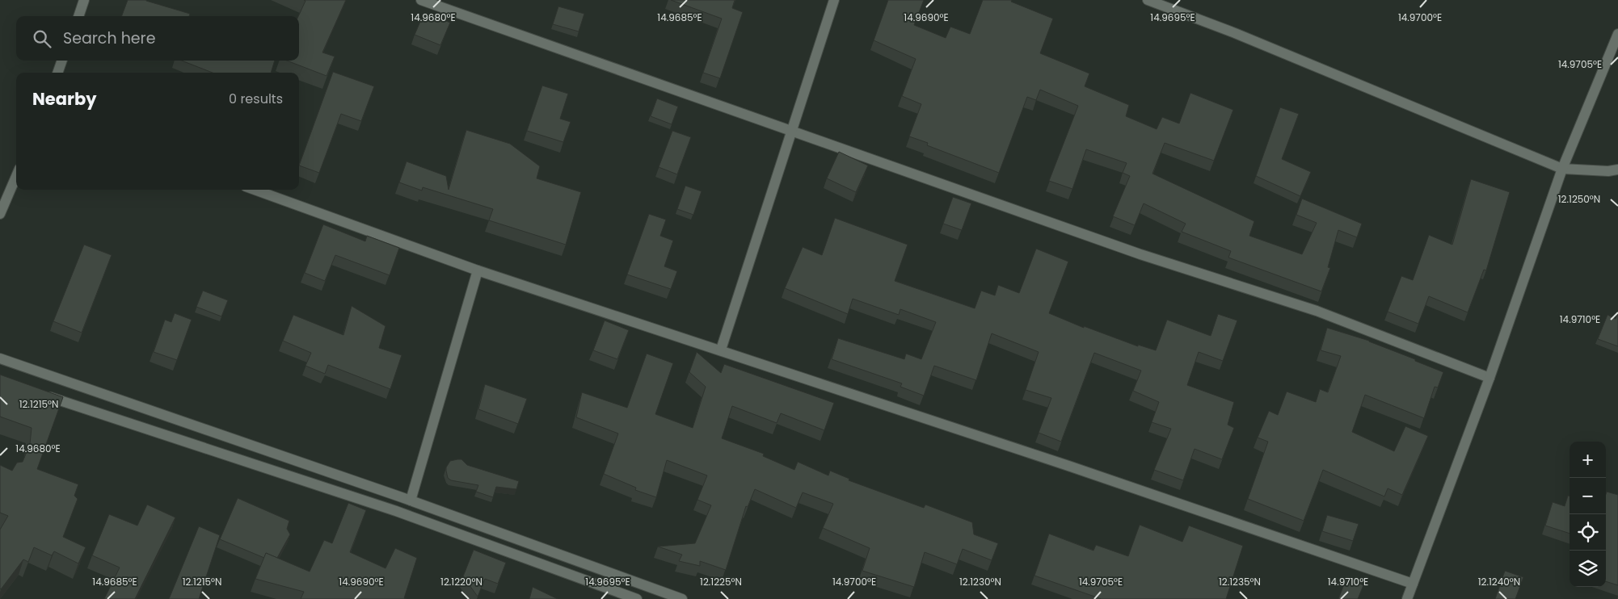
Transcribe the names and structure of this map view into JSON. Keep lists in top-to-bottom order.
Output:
{
  "page": {
    "search": "Search here",
    "heading": ["Nearby", "0 results"],
    "map_buttons": ["+", "−"]
  },
  "coordinates": [
    "14.9680°E",
    "14.9685°E",
    "14.9690°E",
    "14.9695°E",
    "14.9700°E",
    "14.9705°E",
    "12.1250°N",
    "14.9710°E",
    "12.1215°N",
    "12.1220°N",
    "12.1225°N",
    "12.1230°N",
    "12.1235°N",
    "12.1240°N"
  ]
}
